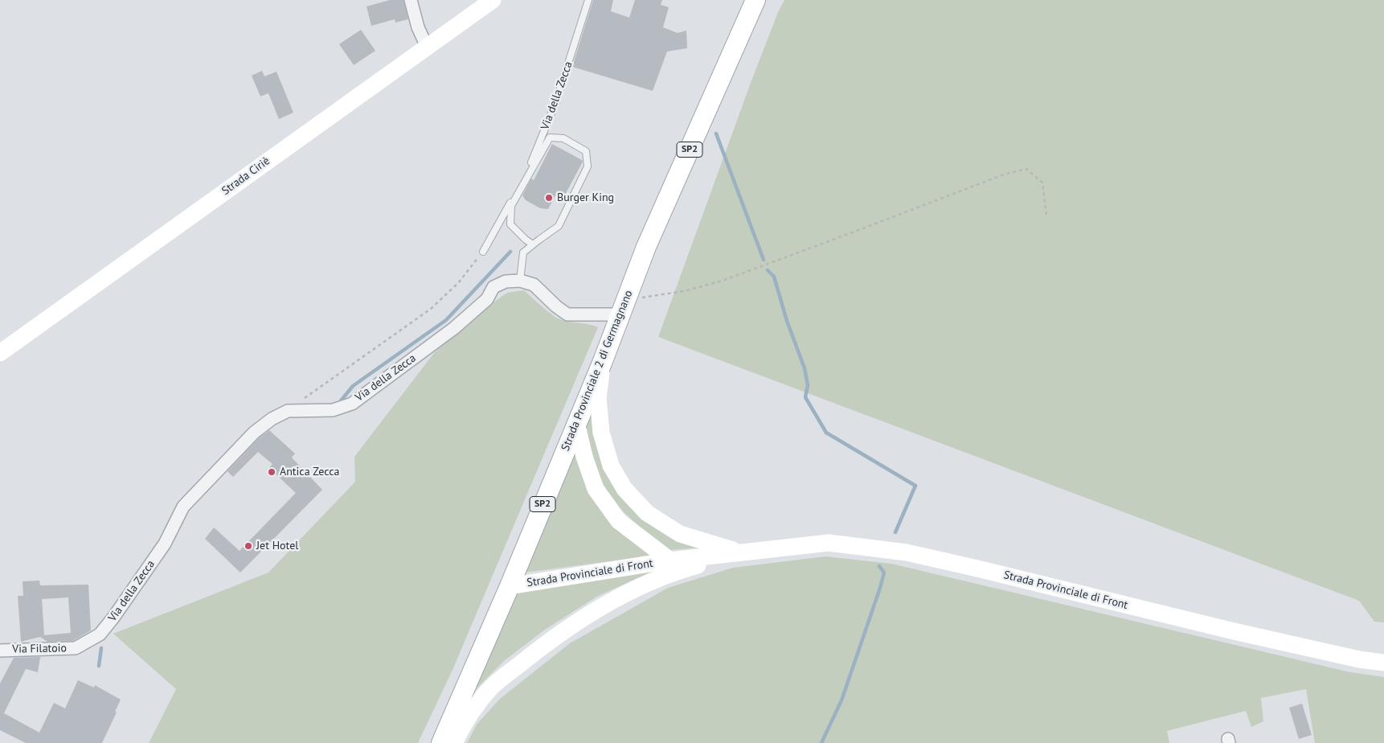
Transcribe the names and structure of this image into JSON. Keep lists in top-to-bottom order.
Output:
{
  "streets": {
    "main road": [
      "SP2",
      "Strada Ciriè",
      "Strada Provinciale 2 di Germagnano",
      "Strada Provinciale di Front"
    ],
    "street": ["Via della Zecca", "Via Filatoio"]
  },
  "crossings": [
    ["Via della Zecca", "Via Filatoio"],
    ["Strada Provinciale 2 di Germagnano", "Strada Provinciale di Front"]
  ],
  "places": ["Burger King", "Antica Zecca", "Jet Hotel"]
}
